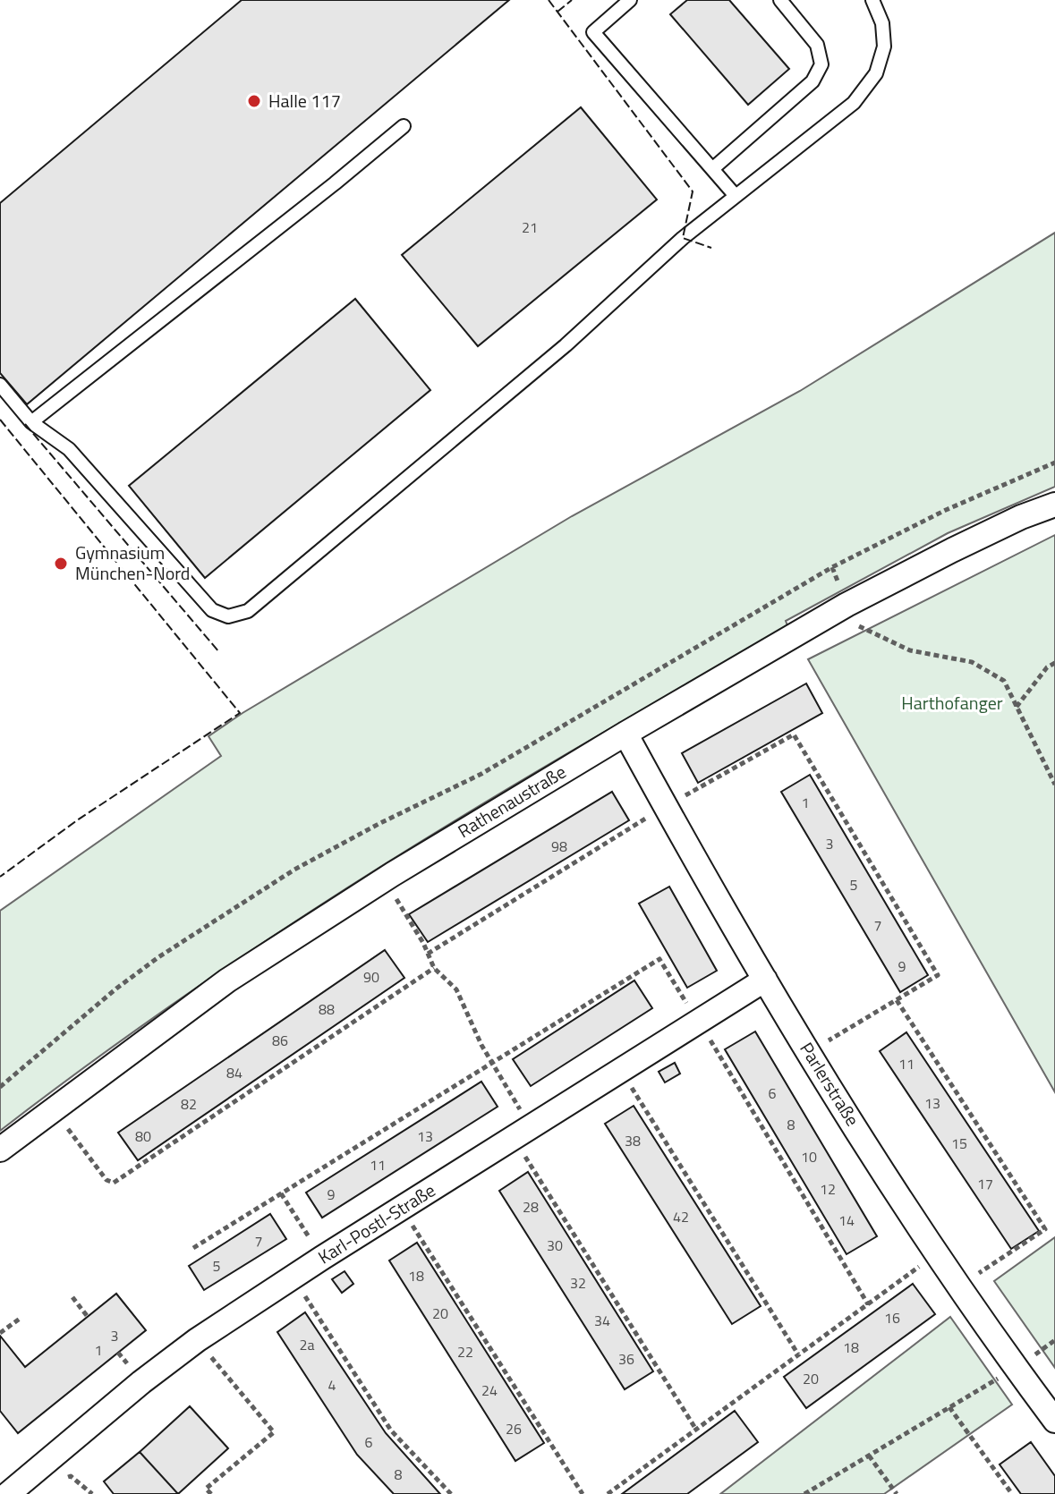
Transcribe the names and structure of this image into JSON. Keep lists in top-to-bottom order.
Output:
{
  "streets": {
    "street": ["Rathenaustraße", "Parlerstraße", "Karl-Postl-Straße"]
  },
  "crossings": [
    ["Rathenaustraße", "Parlerstraße"],
    ["Parlerstraße", "Karl-Postl-Straße"]
  ],
  "parks": ["Harthofanger"],
  "places": ["Halle 117", "Gymnasium München-Nord"],
  "house_numbers": [
    "21",
    "1",
    "3",
    "98",
    "5",
    "7",
    "9",
    "90",
    "88",
    "86",
    "11",
    "84",
    "6",
    "13",
    "82",
    "8",
    "80",
    "13",
    "38",
    "15",
    "10",
    "11",
    "17",
    "12",
    "9",
    "28",
    "42",
    "14",
    "7",
    "30",
    "5",
    "18",
    "32",
    "20",
    "16",
    "34",
    "3",
    "2a",
    "18",
    "1",
    "22",
    "36",
    "20",
    "4",
    "24",
    "26",
    "6",
    "8"
  ]
}
